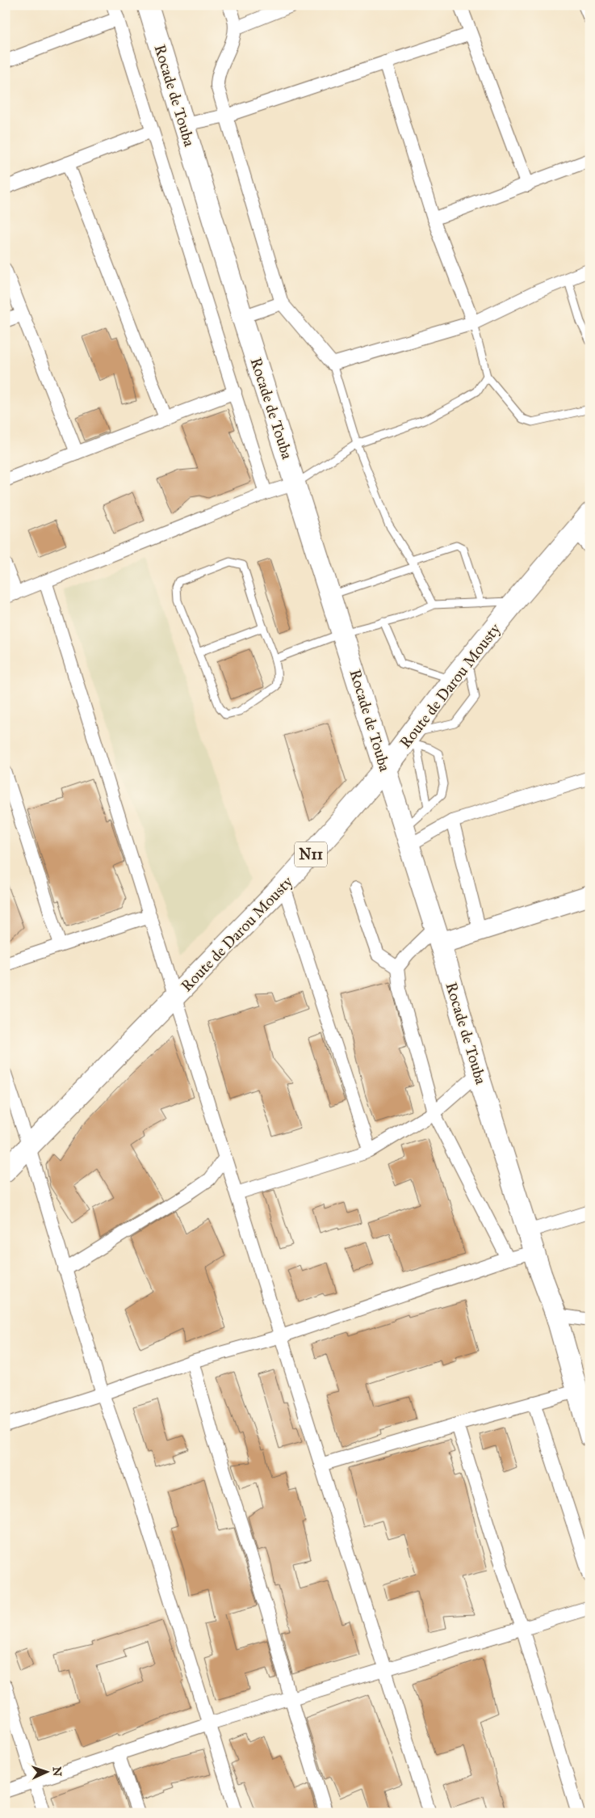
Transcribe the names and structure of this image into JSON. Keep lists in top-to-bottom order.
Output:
{
  "streets": {
    "main road": ["Rocade de Touba", "Route de Darou Mousty", "N11"]
  },
  "crossings": [
    ["Rocade de Touba", "Route de Darou Mousty"]
  ],
  "north": "right"
}
